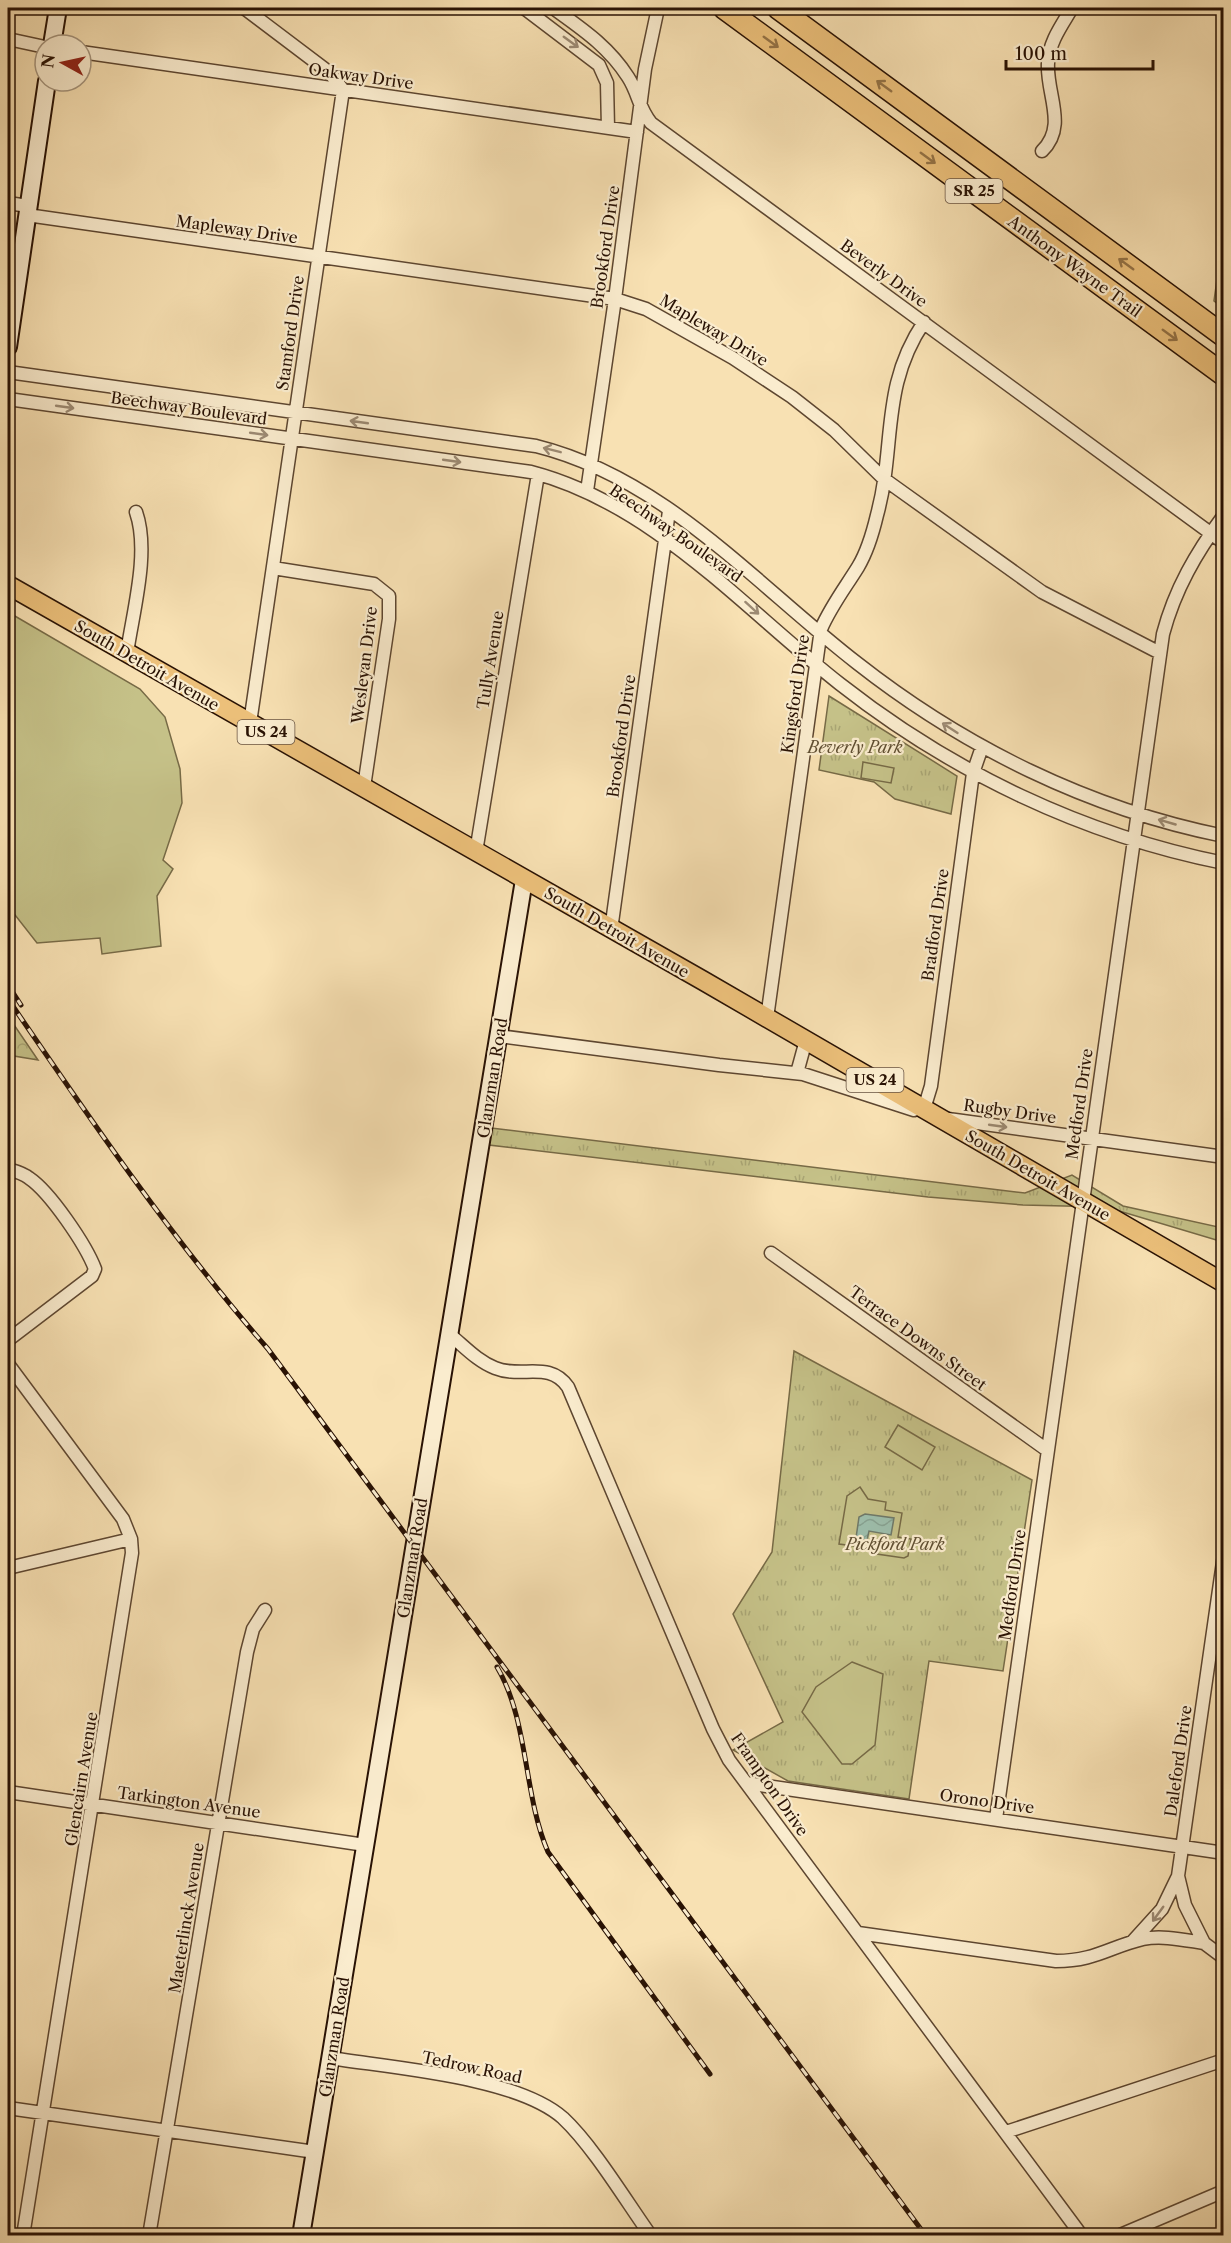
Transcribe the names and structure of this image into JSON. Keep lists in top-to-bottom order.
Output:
{
  "streets": {
    "highway": ["SR 25", "Anthony Wayne Trail"],
    "main road": ["South Detroit Avenue", "US 24"],
    "street": [
      "Oakway Drive",
      "Mapleway Drive",
      "Brookford Drive",
      "Beverly Drive",
      "Stamford Drive",
      "Beechway Boulevard",
      "Tully Avenue",
      "Wesleyan Drive",
      "Kingsford Drive",
      "Bradford Drive",
      "Glanzman Road",
      "Medford Drive",
      "Rugby Drive",
      "Terrace Downs Street",
      "Daleford Drive",
      "Glencairn Avenue",
      "Frampton Drive",
      "Orono Drive",
      "Tarkington Avenue",
      "Maeterlinck Avenue",
      "Tedrow Road"
    ]
  },
  "crossings": [
    ["Oakway Drive", "Brookford Drive"],
    ["Oakway Drive", "Stamford Drive"],
    ["Mapleway Drive", "Brookford Drive"],
    ["Mapleway Drive", "Stamford Drive"],
    ["Mapleway Drive", "Kingsford Drive"],
    ["Mapleway Drive", "Medford Drive"],
    ["Brookford Drive", "Beverly Drive"],
    ["Brookford Drive", "Beechway Boulevard"],
    ["Brookford Drive", "South Detroit Avenue"],
    ["Beverly Drive", "Kingsford Drive"],
    ["Beverly Drive", "Medford Drive"],
    ["Stamford Drive", "Beechway Boulevard"],
    ["Stamford Drive", "South Detroit Avenue"],
    ["Stamford Drive", "Wesleyan Drive"],
    ["Beechway Boulevard", "Tully Avenue"],
    ["Beechway Boulevard", "Kingsford Drive"],
    ["Beechway Boulevard", "Bradford Drive"],
    ["Beechway Boulevard", "Medford Drive"],
    ["Tully Avenue", "South Detroit Avenue"],
    ["South Detroit Avenue", "Wesleyan Drive"],
    ["South Detroit Avenue", "Kingsford Drive"],
    ["South Detroit Avenue", "Bradford Drive"],
    ["South Detroit Avenue", "Glanzman Road"],
    ["South Detroit Avenue", "Medford Drive"],
    ["South Detroit Avenue", "Rugby Drive"],
    ["Bradford Drive", "Rugby Drive"],
    ["Glanzman Road", "Rugby Drive"],
    ["Glanzman Road", "Frampton Drive"],
    ["Glanzman Road", "Tarkington Avenue"],
    ["Glanzman Road", "Tedrow Road"],
    ["Medford Drive", "Rugby Drive"],
    ["Medford Drive", "Terrace Downs Street"],
    ["Medford Drive", "Orono Drive"],
    ["Daleford Drive", "Orono Drive"],
    ["Glencairn Avenue", "Tarkington Avenue"],
    ["Frampton Drive", "Orono Drive"],
    ["Tarkington Avenue", "Maeterlinck Avenue"]
  ],
  "parks": ["Beverly Park", "Pickford Park"],
  "scale_bar": "100 m",
  "north": "left"
}
